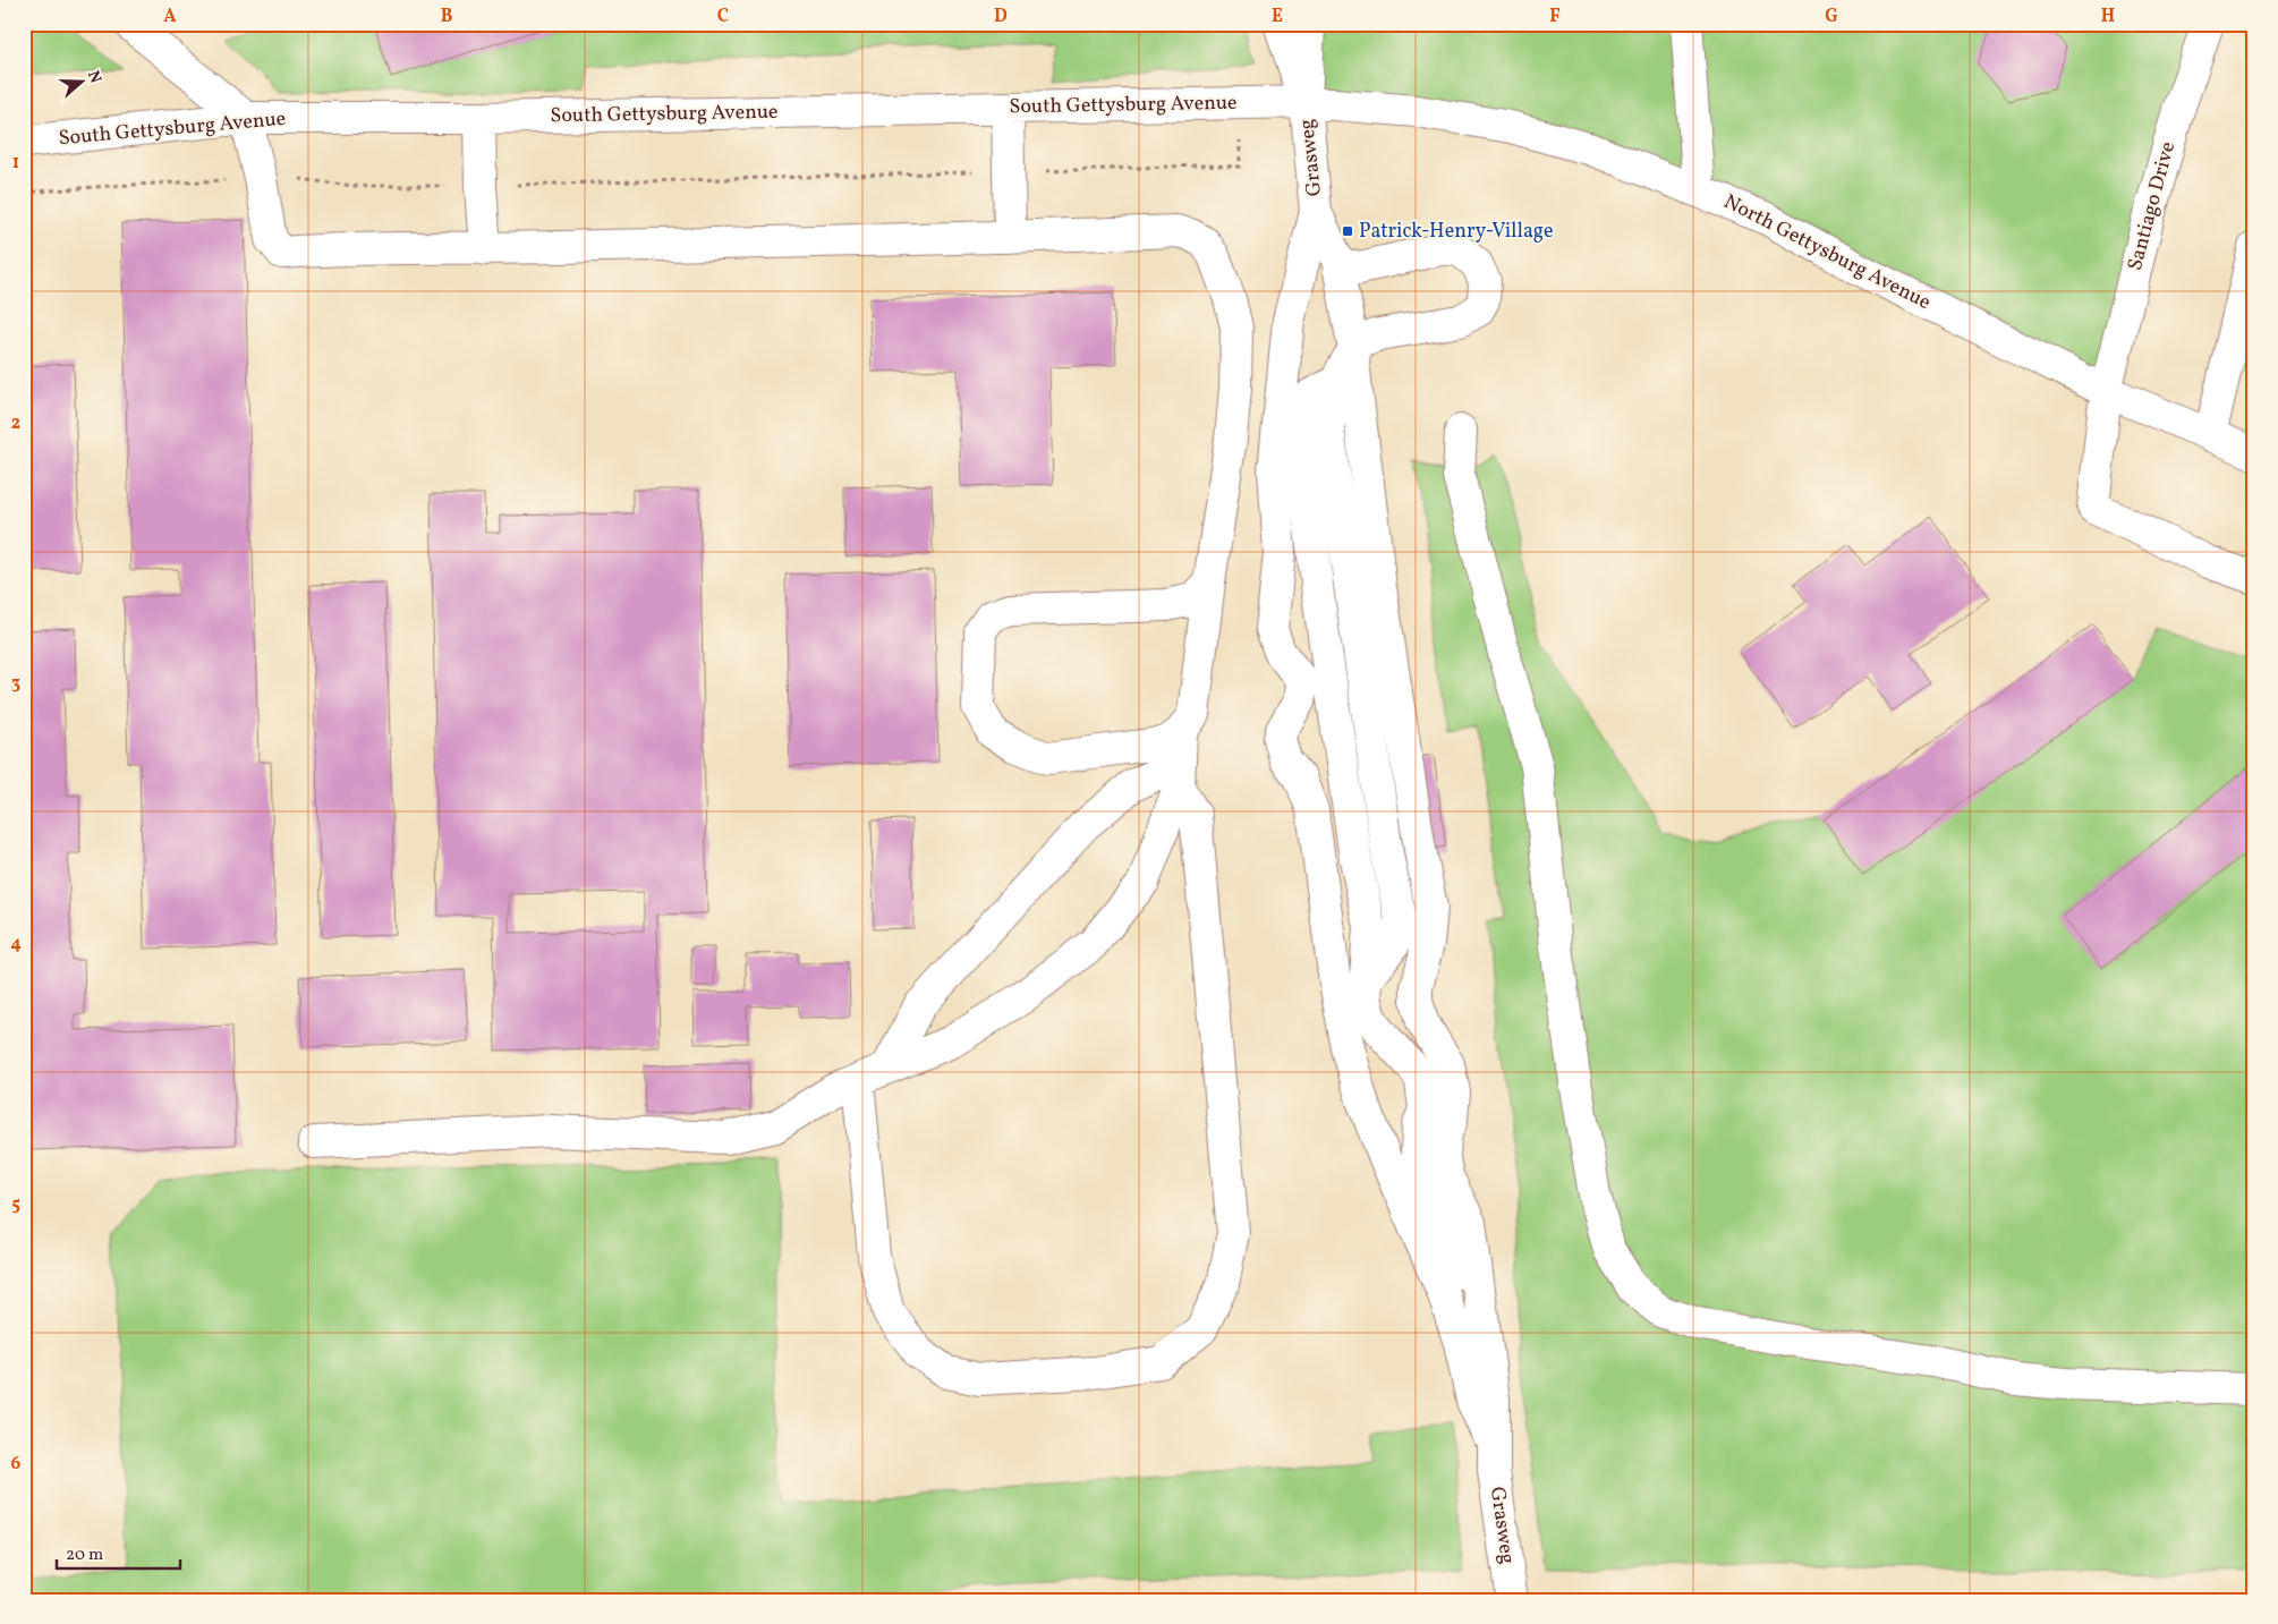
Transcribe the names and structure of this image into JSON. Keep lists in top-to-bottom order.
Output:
{
  "streets": {
    "street": [
      "South Gettysburg Avenue",
      "Grasweg",
      "Santiago Drive",
      "North Gettysburg Avenue"
    ]
  },
  "crossings": [
    ["South Gettysburg Avenue", "Grasweg"],
    ["South Gettysburg Avenue", "North Gettysburg Avenue"],
    ["Grasweg", "North Gettysburg Avenue"],
    ["Santiago Drive", "North Gettysburg Avenue"]
  ],
  "places": {
    "transit": ["Patrick-Henry-Village"]
  },
  "scale_bar": "20 m",
  "north": "right",
  "grid": {
    "columns": [
      "A",
      "B",
      "C",
      "D",
      "E",
      "F",
      "G",
      "H"
    ],
    "rows": [
      "1",
      "2",
      "3",
      "4",
      "5",
      "6"
    ]
  }
}
